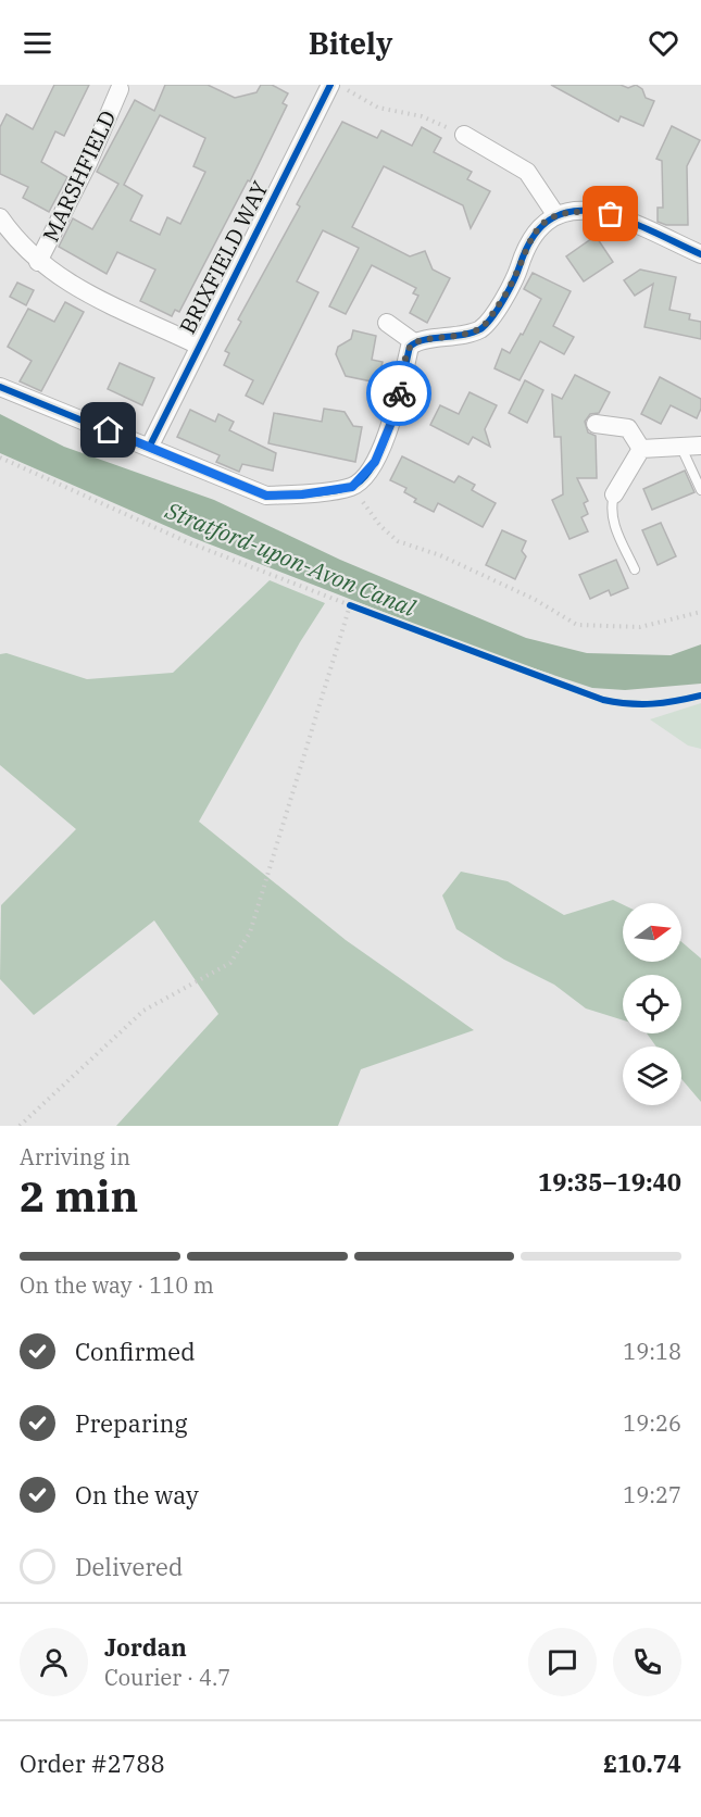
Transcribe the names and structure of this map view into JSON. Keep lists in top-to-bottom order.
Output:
{
  "streets": {
    "street": ["MARSHFIELD", "BRIXFIELD WAY"]
  },
  "crossings": [
    ["MARSHFIELD", "BRIXFIELD WAY"]
  ],
  "water": ["Stratford-upon-Avon Canal"],
  "north": "right",
  "page": {
    "header": "Bitely",
    "heading": ["2 min", "Arriving in", "19:35–19:40"],
    "panel": [
      "Jordan",
      "Courier · 4.7",
      "Order #2788",
      "£10.74"
    ],
    "bar": "On the way · 110 m",
    "list": [
      ["Confirmed", "19:18"],
      ["Preparing", "19:26"],
      ["On the way", "19:27"],
      "Delivered"
    ]
  }
}
